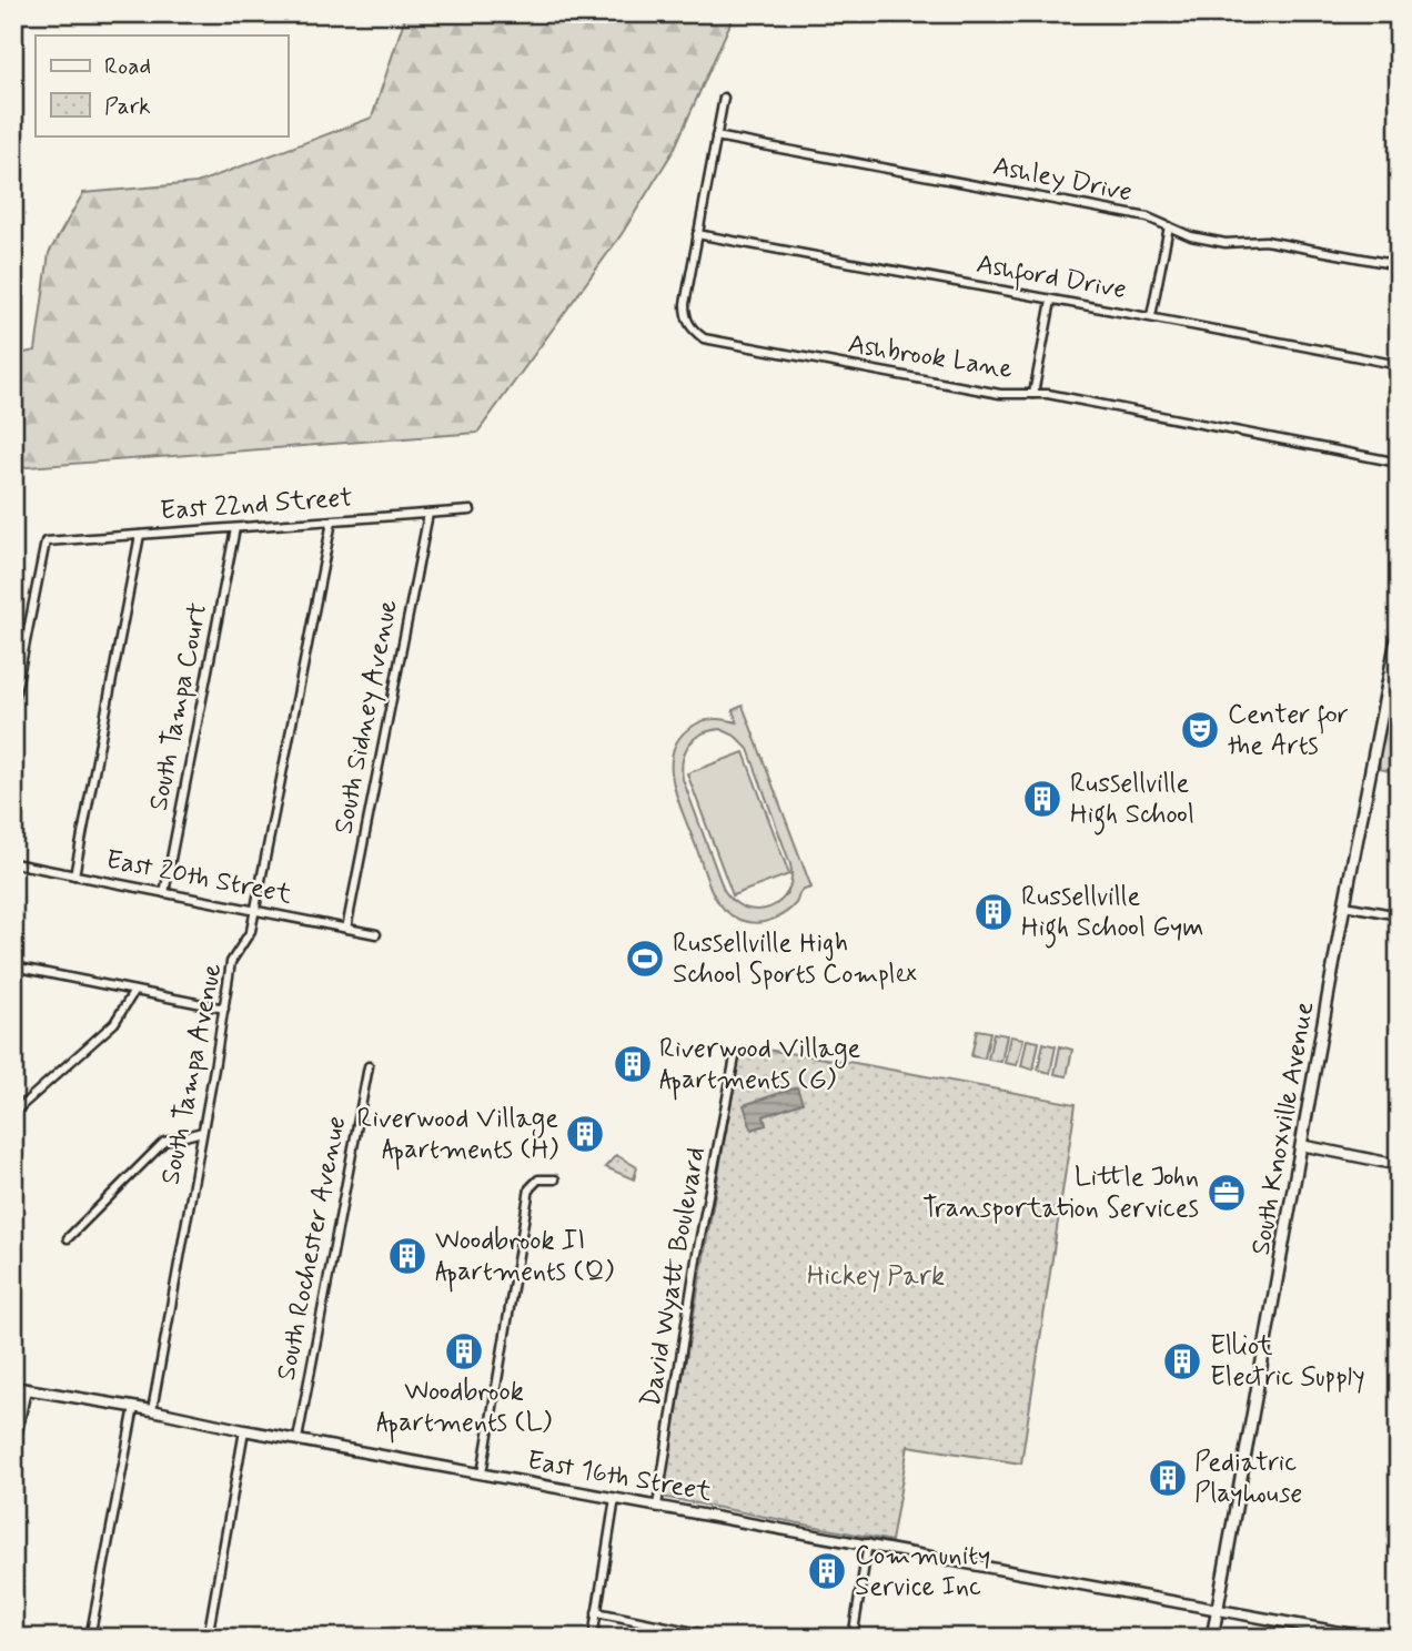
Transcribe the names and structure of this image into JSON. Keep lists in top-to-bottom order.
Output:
{
  "streets": {
    "main road": ["South Knoxville Avenue"],
    "street": [
      "Ashley Drive",
      "Ashford Drive",
      "Ashbrook Lane",
      "East 22nd Street",
      "South Tampa Court",
      "South Sidney Avenue",
      "East 20th Street",
      "South Tampa Avenue",
      "South Rochester Avenue",
      "David Wyatt Boulevard",
      "East 16th Street"
    ]
  },
  "crossings": [
    ["Ashley Drive", "Ashbrook Lane"],
    ["Ashford Drive", "Ashbrook Lane"],
    ["East 22nd Street", "South Tampa Court"],
    ["East 22nd Street", "South Sidney Avenue"],
    ["East 22nd Street", "South Tampa Avenue"],
    ["South Tampa Court", "East 20th Street"],
    ["South Sidney Avenue", "East 20th Street"],
    ["East 20th Street", "South Tampa Avenue"],
    ["South Tampa Avenue", "East 16th Street"],
    ["South Knoxville Avenue", "East 16th Street"],
    ["South Rochester Avenue", "East 16th Street"],
    ["David Wyatt Boulevard", "East 16th Street"]
  ],
  "parks": ["Hickey Park"],
  "places": {
    "theatre": ["Center for the Arts"],
    "building": [
      "Russellville High School",
      "Russellville High School Gym",
      "Riverwood Village Apartments (G)",
      "Riverwood Village Apartments (H)",
      "Woodbrook II Apartments (Q)",
      "Woodbrook Apartments (L)",
      "Elliot Electric Supply",
      "Pediatric Playhouse",
      "Community Service Inc"
    ],
    "sports": ["Russellville High School Sports Complex"],
    "office": ["Little John Transportation Services"]
  },
  "legend": ["Road", "Park"]
}
